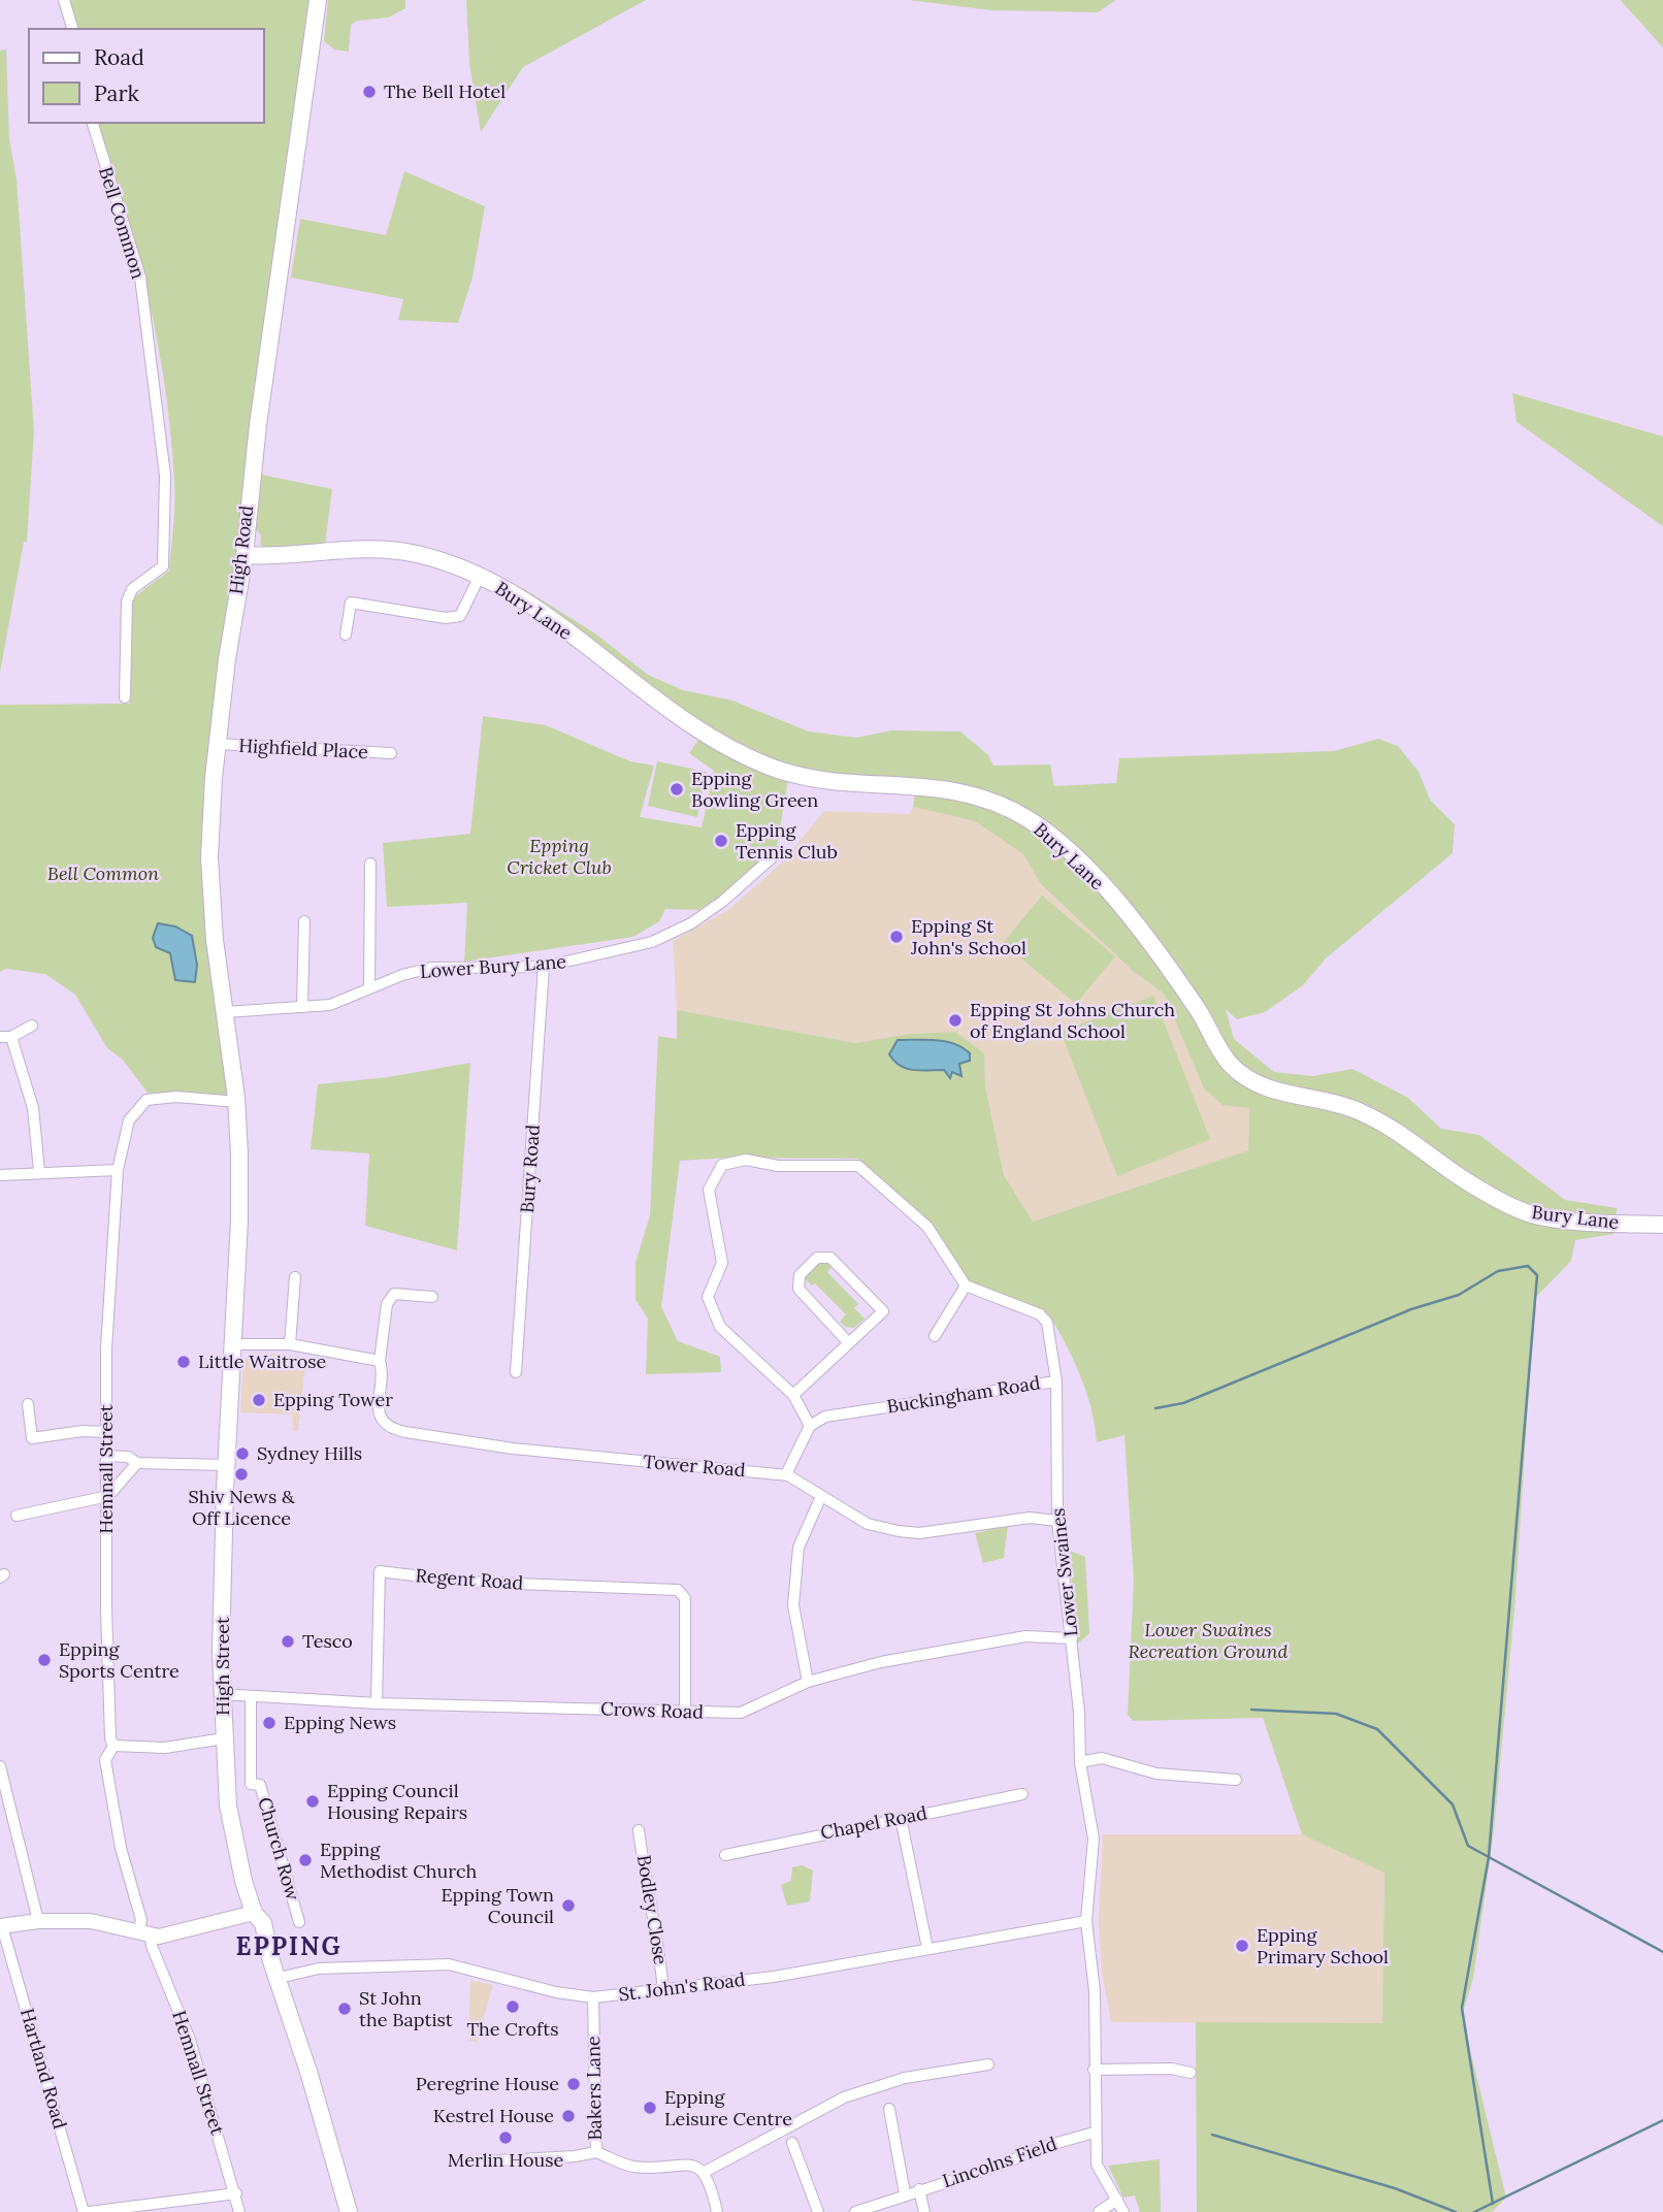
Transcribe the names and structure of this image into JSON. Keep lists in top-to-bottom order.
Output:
{
  "streets": {
    "main road": ["High Road", "Bury Lane", "High Street"],
    "street": [
      "Bell Common",
      "Highfield Place",
      "Lower Bury Lane",
      "Bury Road",
      "Buckingham Road",
      "Tower Road",
      "Hemnall Street",
      "Lower Swaines",
      "Regent Road",
      "Crows Road",
      "Chapel Road",
      "Church Row",
      "Bodley Close",
      "St. John's Road",
      "Hartland Road",
      "Bakers Lane",
      "Lincolns Field"
    ]
  },
  "crossings": [
    ["High Road", "Bury Lane"],
    ["High Road", "Highfield Place"],
    ["High Road", "Lower Bury Lane"],
    ["High Road", "Hemnall Street"],
    ["High Road", "High Street"],
    ["Lower Bury Lane", "Bury Road"],
    ["Buckingham Road", "Lower Swaines"],
    ["Tower Road", "Lower Swaines"],
    ["Hemnall Street", "High Street"],
    ["Lower Swaines", "Crows Road"],
    ["Lower Swaines", "St. John's Road"],
    ["Lower Swaines", "Lincolns Field"],
    ["Regent Road", "Crows Road"],
    ["High Street", "Crows Road"],
    ["High Street", "St. John's Road"],
    ["Crows Road", "Church Row"],
    ["Bodley Close", "St. John's Road"],
    ["St. John's Road", "Bakers Lane"]
  ],
  "districts": ["EPPING"],
  "parks": ["Epping Cricket Club", "Bell Common", "Lower Swaines Recreation Ground"],
  "places": [
    "The Bell Hotel",
    "Epping Bowling Green",
    "Epping Tennis Club",
    "Epping St John's School",
    "Epping St Johns Church of England School",
    "Little Waitrose",
    "Epping Tower",
    "Sydney Hills",
    "Shiv News & Off Licence",
    "Tesco",
    "Epping Sports Centre",
    "Epping News",
    "Epping Council Housing Repairs",
    "Epping Methodist Church",
    "Epping Town Council",
    "Epping Primary School",
    "The Crofts",
    "St John the Baptist",
    "Peregrine House",
    "Epping Leisure Centre",
    "Kestrel House",
    "Merlin House"
  ],
  "legend": ["Road", "Park"]
}
